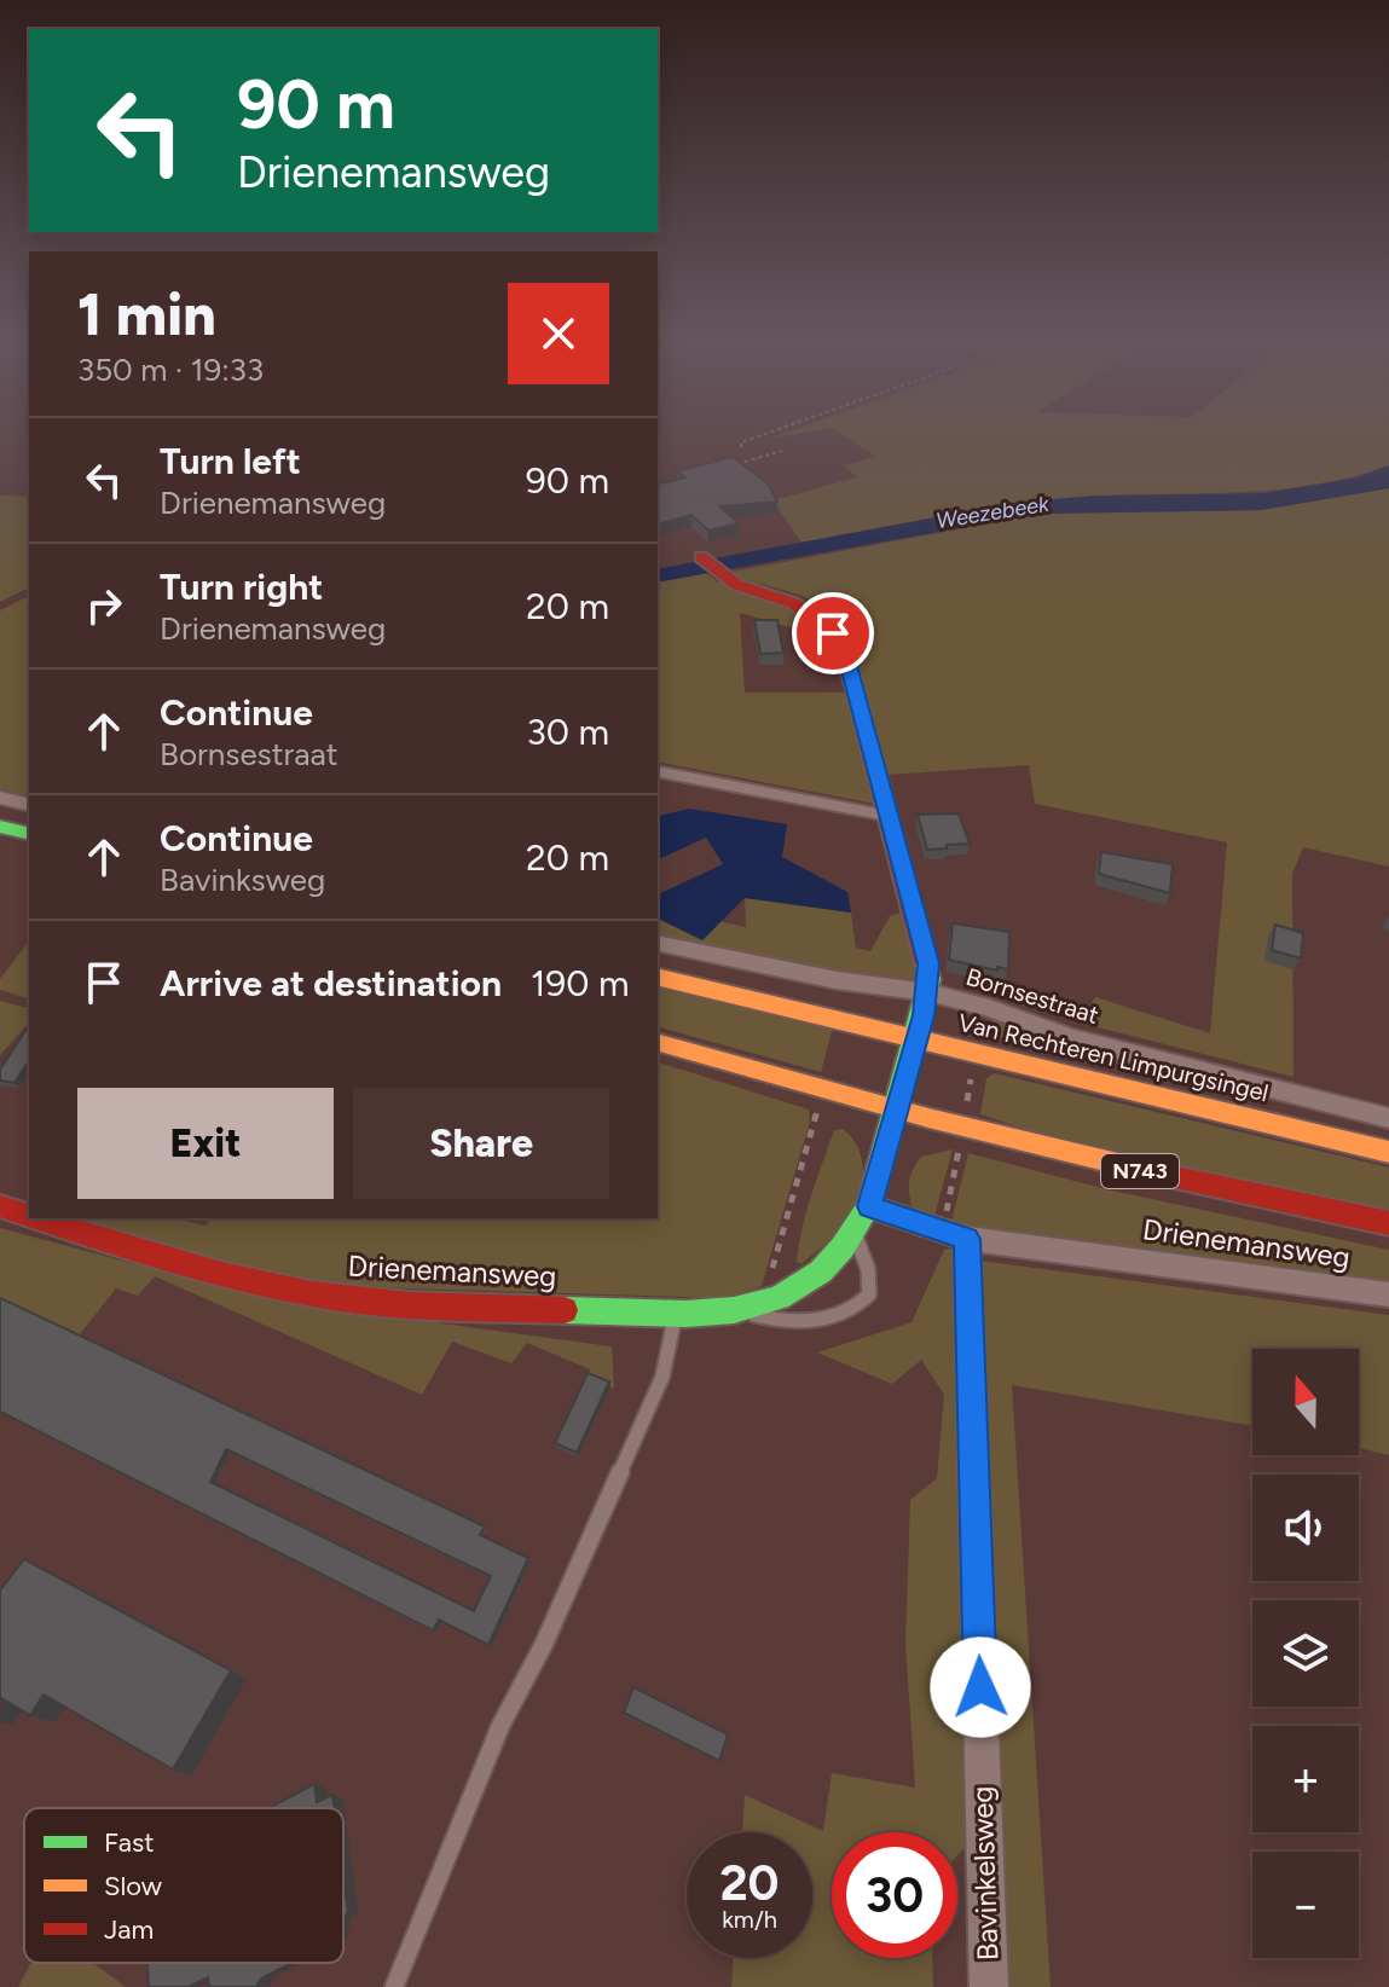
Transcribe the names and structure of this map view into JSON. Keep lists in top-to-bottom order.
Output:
{
  "streets": {
    "street": [
      "Bornsestraat",
      "Van Rechteren Limpurgsingel",
      "N743",
      "Drienemansweg",
      "Bavinkelsweg"
    ]
  },
  "crossings": [
    ["N743", "Drienemansweg"],
    ["Drienemansweg", "Bavinkelsweg"]
  ],
  "water": ["Weezebeek"],
  "legend": ["Fast", "Slow", "Jam"],
  "north": "top",
  "page": {
    "turn": ["90 m", "Drienemansweg"],
    "heading": ["1 min", "350 m · 19:33"],
    "list": [
      {
        "name": "Turn left",
        "note": "Drienemansweg",
        "value": "90 m"
      },
      {
        "name": "Turn right",
        "note": "Drienemansweg",
        "value": "20 m"
      },
      {
        "name": "Continue",
        "note": "Bornsestraat",
        "value": "30 m"
      },
      {
        "name": "Continue",
        "note": "Bavinksweg",
        "value": "20 m"
      },
      {
        "name": "Arrive at destination",
        "value": "190 m"
      }
    ],
    "buttons": ["Exit", "Share"],
    "map_buttons": ["+", "−"],
    "speed": "20 km/h",
    "limit": "30"
  }
}
